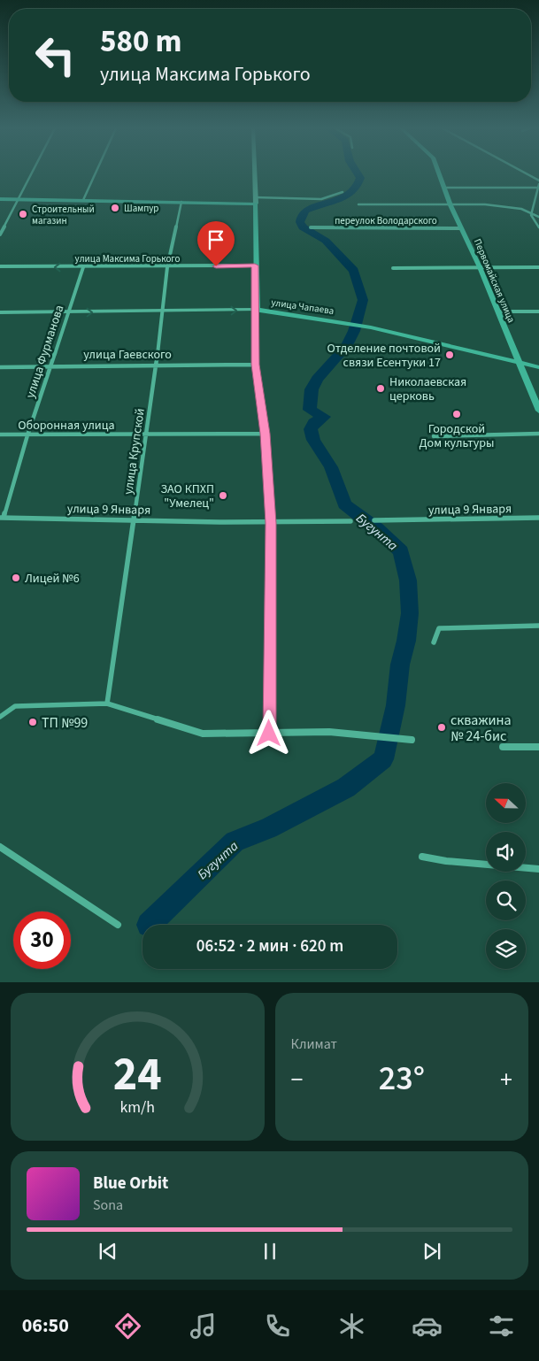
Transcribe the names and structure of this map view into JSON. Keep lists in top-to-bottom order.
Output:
{
  "streets": {
    "main road": ["Первомайская улица", "улица Чапаева"],
    "street": [
      "переулок Володарского",
      "улица Максима Горького",
      "улица Фурманова",
      "улица Гаевского",
      "Оборонная улица",
      "улица Крупской",
      "улица 9 Января"
    ]
  },
  "crossings": [
    ["переулок Володарского", "Первомайская улица"],
    ["улица Максима Горького", "улица Фурманова"],
    ["улица Максима Горького", "улица Крупской"],
    ["Первомайская улица", "улица Чапаева"],
    ["улица Чапаева", "улица Фурманова"],
    ["улица Чапаева", "улица Крупской"],
    ["улица Фурманова", "улица Гаевского"],
    ["улица Фурманова", "Оборонная улица"],
    ["улица Фурманова", "улица 9 Января"],
    ["улица Гаевского", "улица Крупской"],
    ["Оборонная улица", "улица Крупской"],
    ["улица Крупской", "улица 9 Января"]
  ],
  "one_way": ["улица Чапаева"],
  "water": ["Бугунта"],
  "places": [
    "Шампур",
    "Строительный магазин",
    "Отделение почтовой связи Есентуки 17",
    "Николаевская церковь",
    "Городской Дом культуры",
    "ЗАО КПХП \"Умелец\"",
    "Лицей №6",
    "ТП №99",
    "скважина № 24-бис"
  ],
  "north": "left",
  "page": {
    "turn": ["580 m", "улица Максима Горького"],
    "limit": "30",
    "trip": "06:52 · 2 мин · 620 m",
    "tile": "Климат",
    "heat": ["−", "23°", "+"],
    "song": ["Blue Orbit", "Sona"],
    "tabs": "06:50",
    "gauge": ["24", "km/h"]
  }
}
